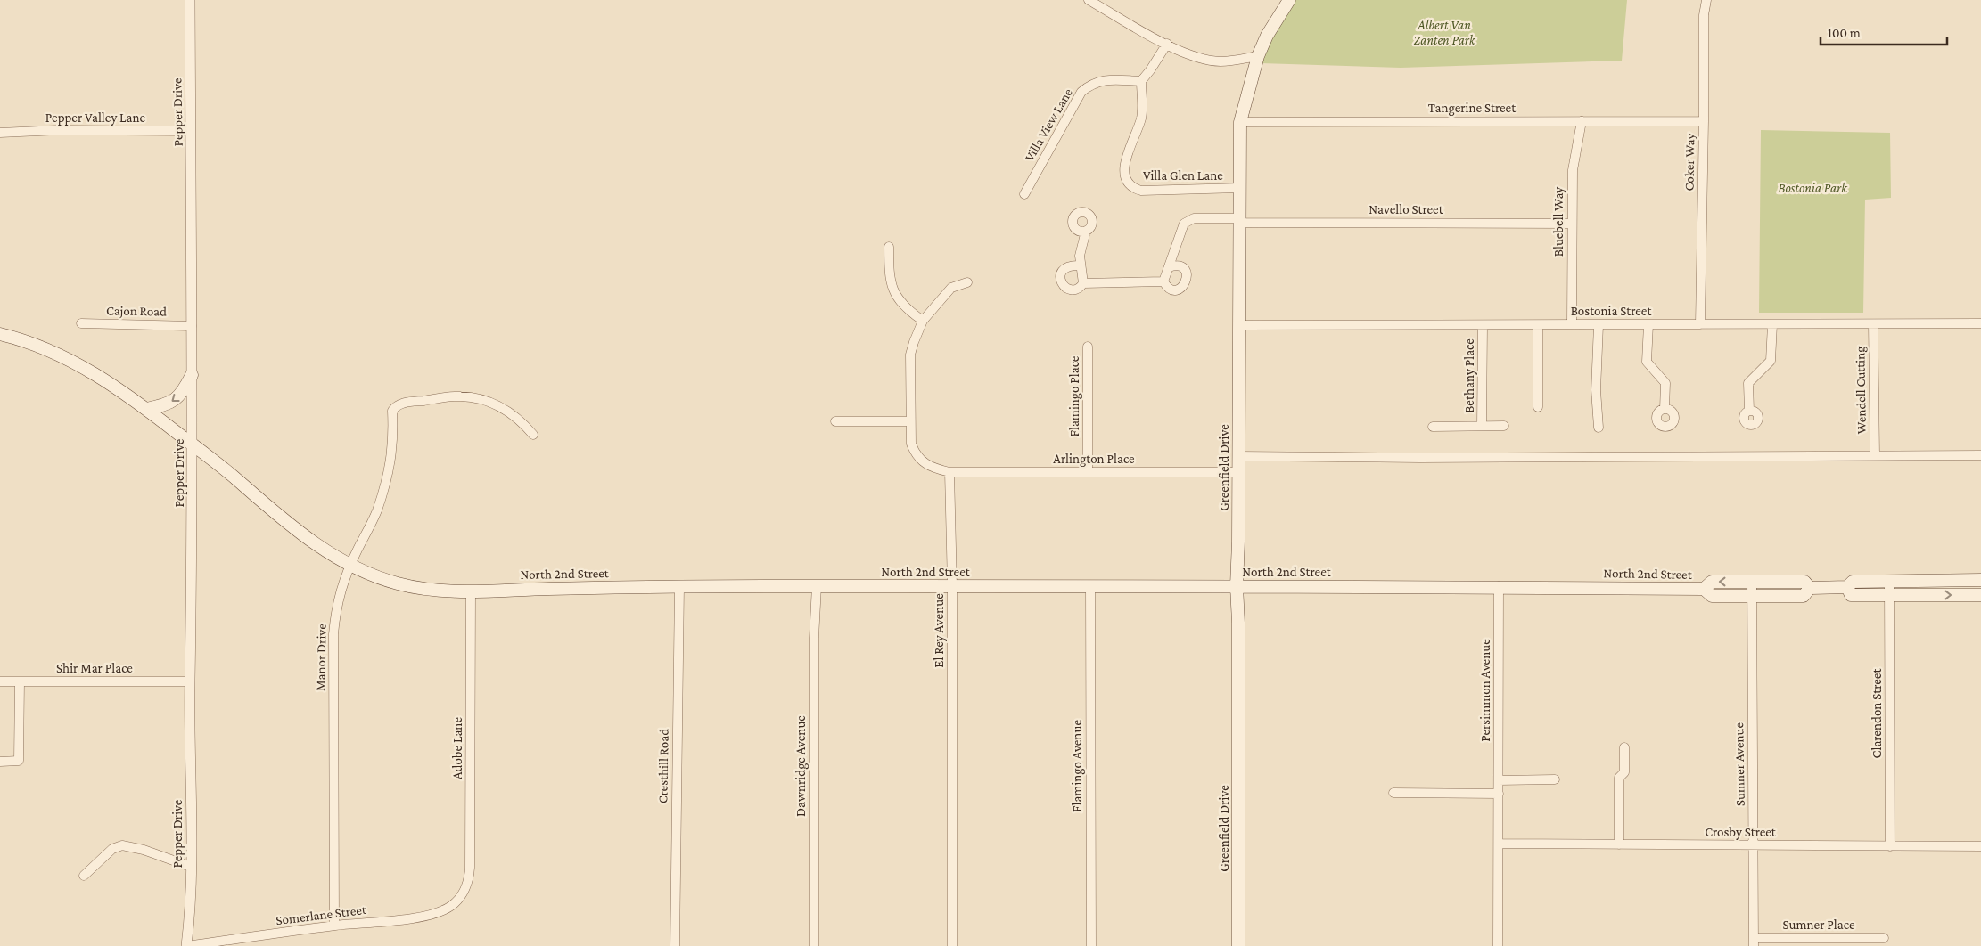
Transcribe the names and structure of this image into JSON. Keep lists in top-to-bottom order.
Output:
{
  "streets": {
    "main road": ["Greenfield Drive", "North 2nd Street"],
    "street": [
      "Tangerine Street",
      "Pepper Drive",
      "Pepper Valley Lane",
      "Villa View Lane",
      "Coker Way",
      "Villa Glen Lane",
      "Navello Street",
      "Bluebell Way",
      "Cajon Road",
      "Bostonia Street",
      "Bethany Place",
      "Wendell Cutting",
      "Flamingo Place",
      "Arlington Place",
      "El Rey Avenue",
      "Manor Drive",
      "Shir Mar Place",
      "Persimmon Avenue",
      "Clarendon Street",
      "Adobe Lane",
      "Sumner Avenue",
      "Cresthill Road",
      "Dawnridge Avenue",
      "Flamingo Avenue",
      "Crosby Street",
      "Somerlane Street",
      "Sumner Place"
    ]
  },
  "crossings": [
    ["Tangerine Street", "Coker Way"],
    ["Tangerine Street", "Bluebell Way"],
    ["Tangerine Street", "Greenfield Drive"],
    ["Pepper Drive", "Pepper Valley Lane"],
    ["Pepper Drive", "Cajon Road"],
    ["Pepper Drive", "North 2nd Street"],
    ["Pepper Drive", "Shir Mar Place"],
    ["Pepper Drive", "Somerlane Street"],
    ["Villa View Lane", "Villa Glen Lane"],
    ["Coker Way", "Bostonia Street"],
    ["Villa Glen Lane", "Greenfield Drive"],
    ["Navello Street", "Bluebell Way"],
    ["Navello Street", "Greenfield Drive"],
    ["Bluebell Way", "Bostonia Street"],
    ["Bostonia Street", "Bethany Place"],
    ["Bostonia Street", "Wendell Cutting"],
    ["Bostonia Street", "Greenfield Drive"],
    ["Flamingo Place", "Arlington Place"],
    ["Arlington Place", "Greenfield Drive"],
    ["Arlington Place", "El Rey Avenue"],
    ["Greenfield Drive", "North 2nd Street"],
    ["North 2nd Street", "El Rey Avenue"],
    ["North 2nd Street", "Manor Drive"],
    ["North 2nd Street", "Persimmon Avenue"],
    ["North 2nd Street", "Clarendon Street"],
    ["North 2nd Street", "Adobe Lane"],
    ["North 2nd Street", "Sumner Avenue"],
    ["North 2nd Street", "Cresthill Road"],
    ["North 2nd Street", "Dawnridge Avenue"],
    ["North 2nd Street", "Flamingo Avenue"],
    ["Manor Drive", "Somerlane Street"],
    ["Persimmon Avenue", "Crosby Street"],
    ["Clarendon Street", "Crosby Street"],
    ["Adobe Lane", "Somerlane Street"],
    ["Sumner Avenue", "Crosby Street"],
    ["Sumner Avenue", "Sumner Place"]
  ],
  "parks": ["Albert Van Zanten Park", "Bostonia Park"],
  "scale_bar": "100 m"
}
